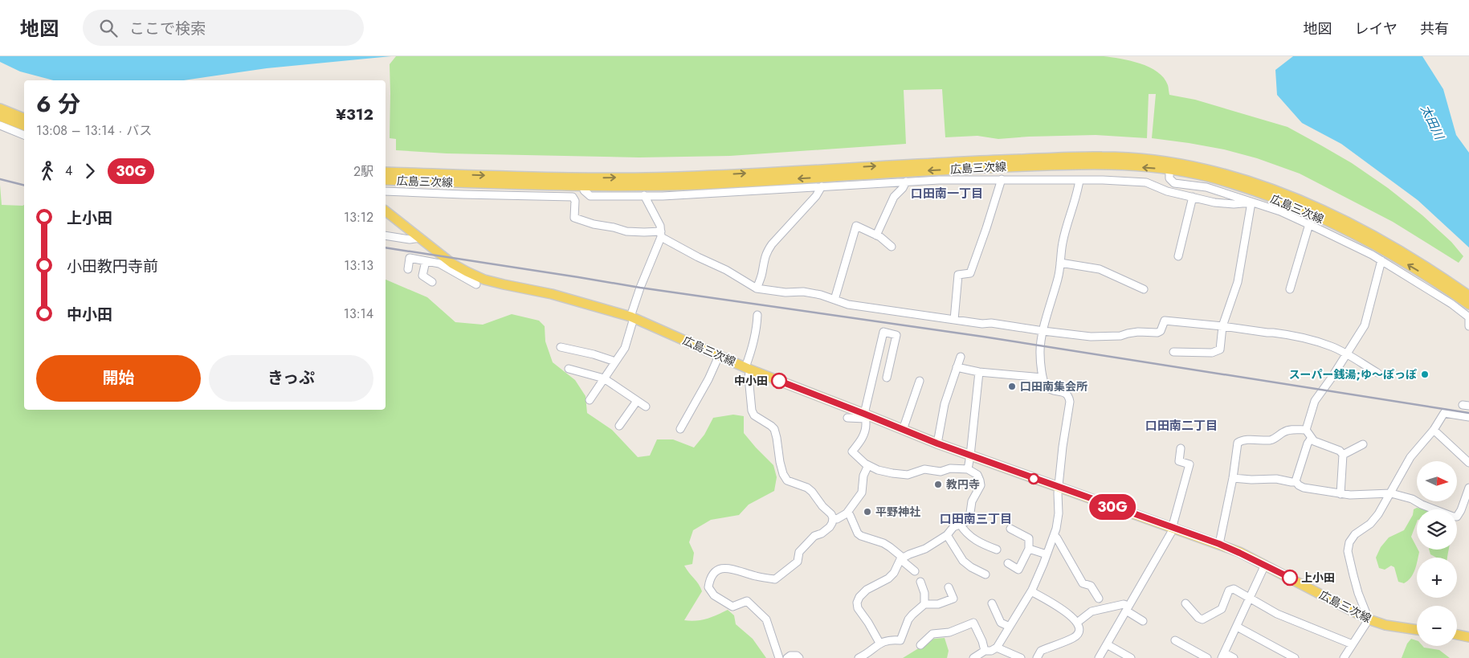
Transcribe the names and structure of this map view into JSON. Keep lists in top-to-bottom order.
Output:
{
  "streets": {
    "main road": ["広島三次線"]
  },
  "districts": ["口田南一丁目", "口田南二丁目", "口田南三丁目"],
  "water": ["太田川"],
  "places": [
    "スーパー銭湯;ゆ～ぽっぽ",
    "中小田",
    "口田南集会所",
    "教円寺",
    "平野神社",
    "上小田"
  ],
  "lines": ["bus line 30G"],
  "north": "right",
  "page": {
    "header": "地図",
    "search": "ここで検索",
    "nav": ["地図", "レイヤ", "共有"],
    "on_map": "30G",
    "heading": ["6 分", "13:08 – 13:14 · バス", "¥312"],
    "legs": ["4", "30G", "2駅"],
    "list": [
      {
        "name": "上小田",
        "value": "13:12"
      },
      {
        "name": "小田教円寺前",
        "value": "13:13"
      },
      {
        "name": "中小田",
        "value": "13:14"
      }
    ],
    "buttons": ["開始", "きっぷ"],
    "map_buttons": ["+", "−"]
  }
}
